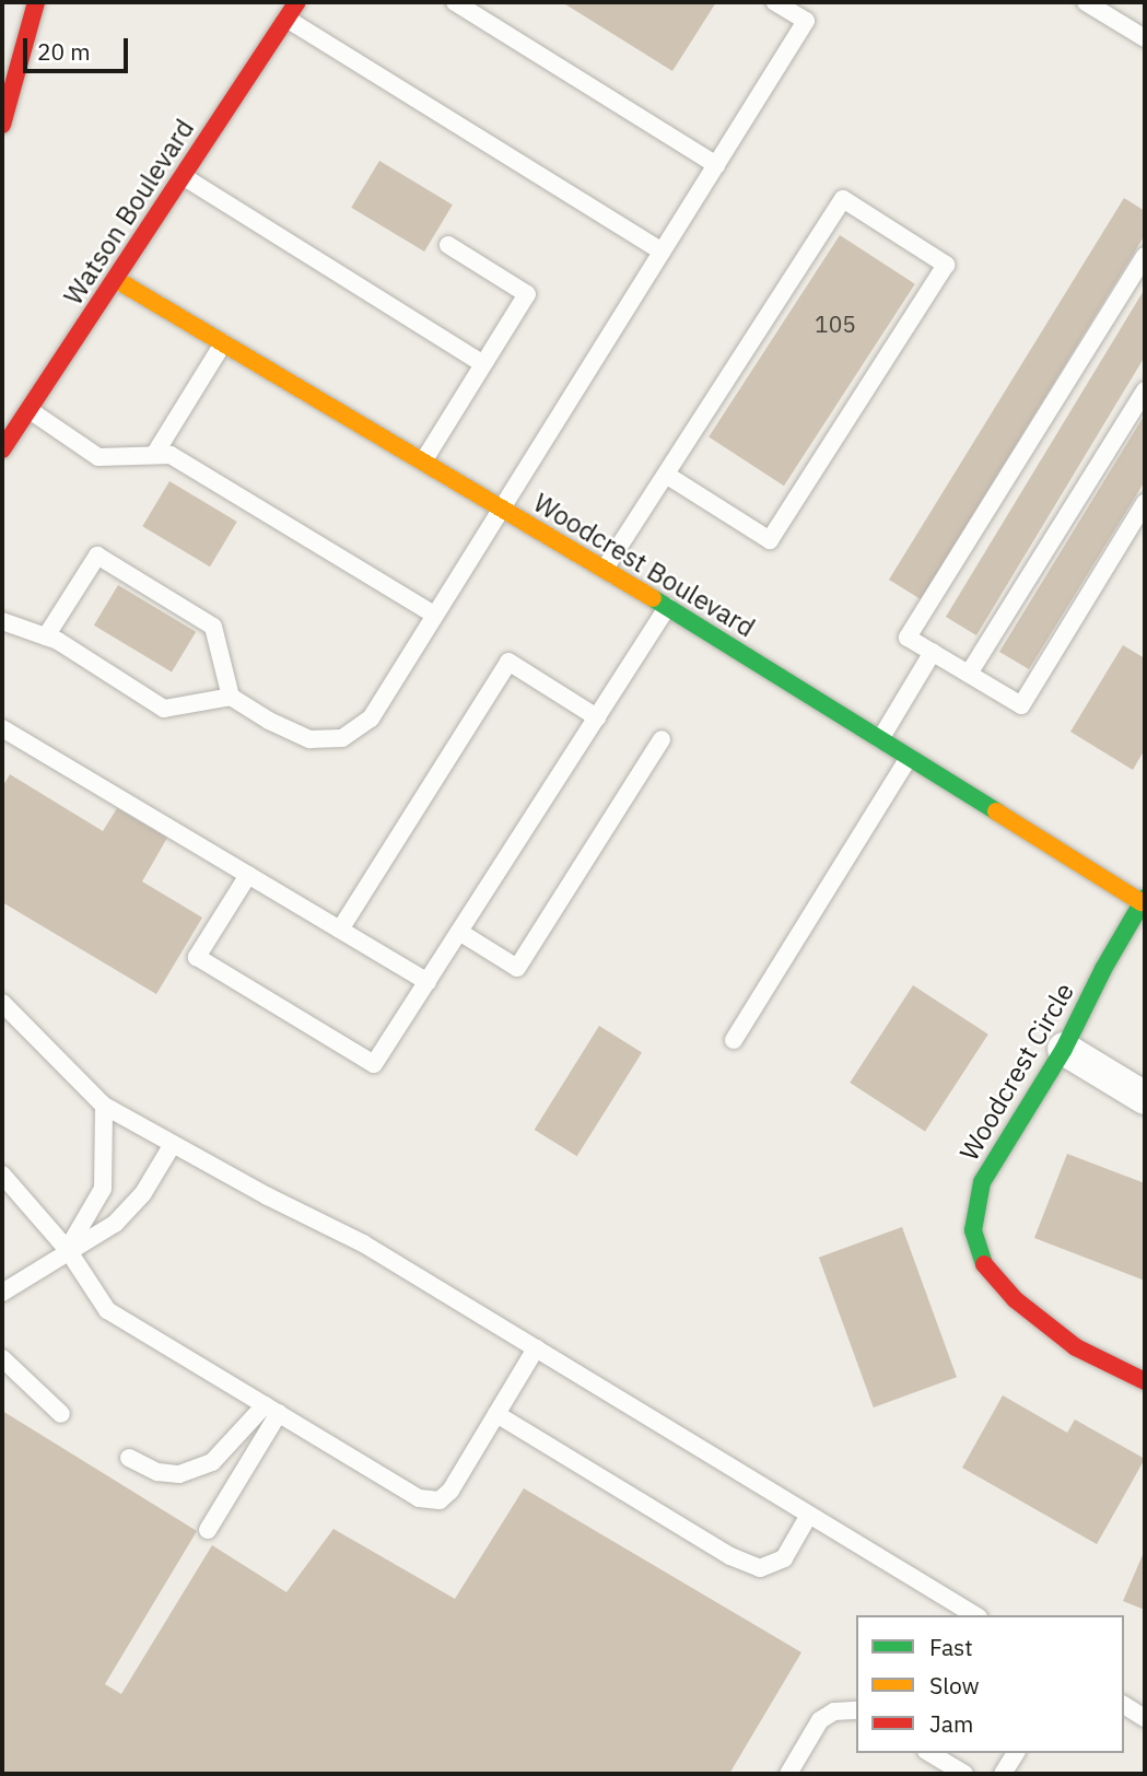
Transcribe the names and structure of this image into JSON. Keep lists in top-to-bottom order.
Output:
{
  "streets": {
    "street": ["Watson Boulevard", "Woodcrest Boulevard", "Woodcrest Circle"]
  },
  "crossings": [
    ["Watson Boulevard", "Woodcrest Boulevard"],
    ["Woodcrest Boulevard", "Woodcrest Circle"]
  ],
  "house_numbers": ["105"],
  "legend": ["Fast", "Slow", "Jam"],
  "scale_bar": "20 m"
}
